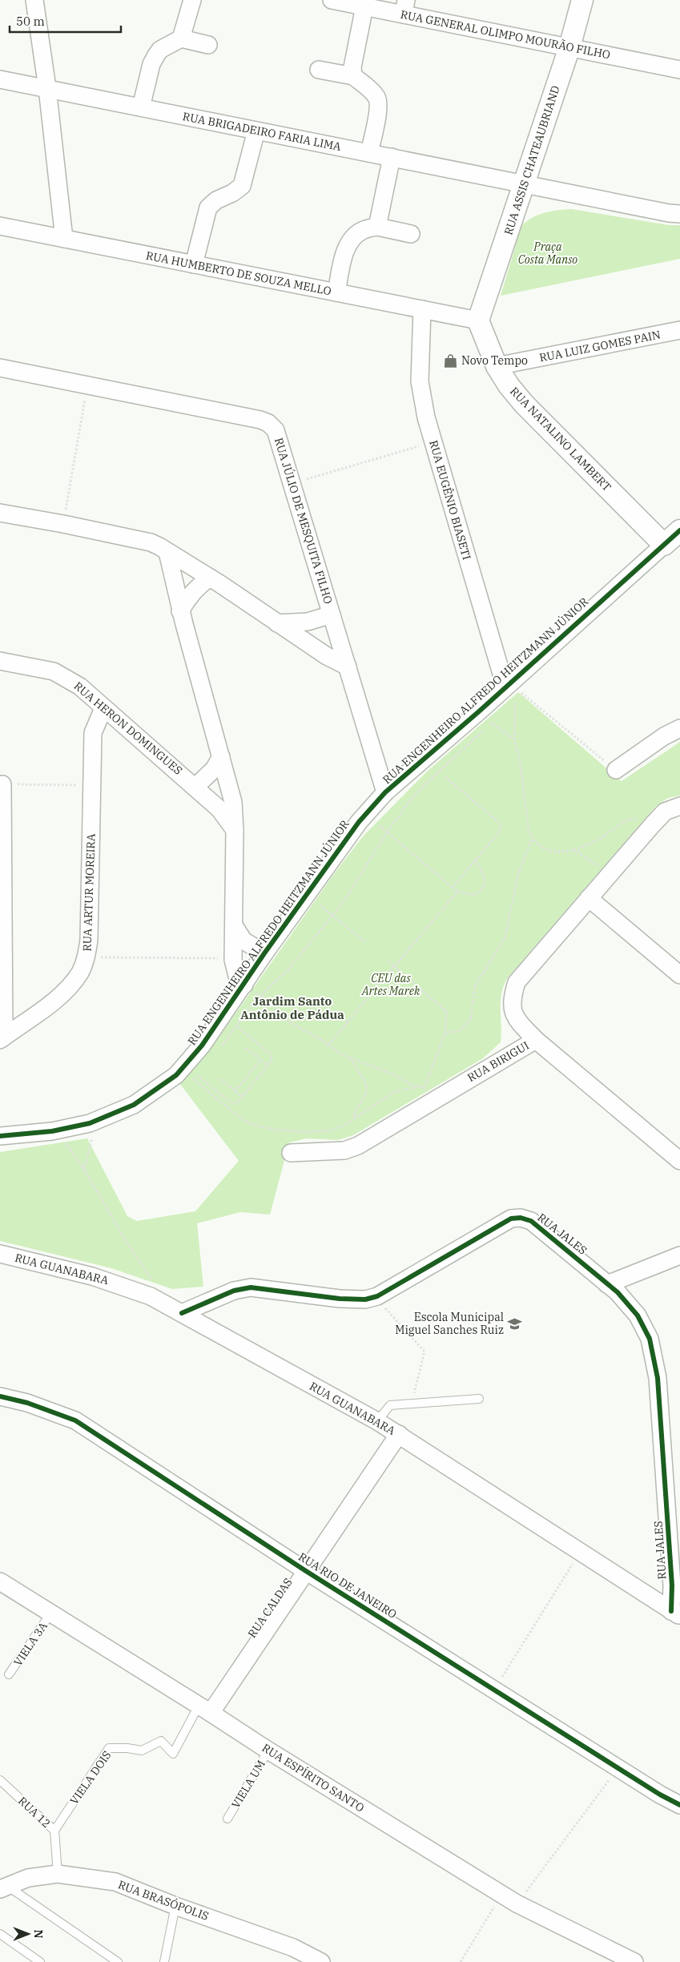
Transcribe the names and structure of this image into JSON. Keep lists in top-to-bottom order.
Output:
{
  "streets": {
    "street": [
      "RUA GENERAL OLIMPO MOURÃO FILHO",
      "RUA BRIGADEIRO FARIA LIMA",
      "RUA ASSIS CHATEAUBRIAND",
      "RUA HUMBERTO DE SOUZA MELLO",
      "RUA LUIZ GOMES PAIN",
      "RUA NATALINO LAMBERT",
      "RUA EUGÊNIO BIASETI",
      "RUA JÚLIO DE MESQUITA FILHO",
      "RUA ENGENHEIRO ALFREDO HEITZMANN JÚNIOR",
      "RUA HERON DOMINGUES",
      "RUA ARTUR MOREIRA",
      "RUA BIRIGUI",
      "RUA JALES",
      "RUA GUANABARA",
      "RUA RIO DE JANEIRO",
      "RUA CALDAS",
      "RUA ESPÍRITO SANTO",
      "RUA BRASÓPOLIS"
    ],
    "lane": [
      "VIELA 3A",
      "VIELA DOIS",
      "VIELA UM",
      "RUA 12"
    ]
  },
  "crossings": [
    ["RUA GENERAL OLIMPO MOURÃO FILHO", "RUA ASSIS CHATEAUBRIAND"],
    ["RUA BRIGADEIRO FARIA LIMA", "RUA ASSIS CHATEAUBRIAND"],
    ["RUA ASSIS CHATEAUBRIAND", "RUA HUMBERTO DE SOUZA MELLO"],
    ["RUA ASSIS CHATEAUBRIAND", "RUA NATALINO LAMBERT"],
    ["RUA HUMBERTO DE SOUZA MELLO", "RUA NATALINO LAMBERT"],
    ["RUA HUMBERTO DE SOUZA MELLO", "RUA EUGÊNIO BIASETI"],
    ["RUA LUIZ GOMES PAIN", "RUA NATALINO LAMBERT"],
    ["RUA NATALINO LAMBERT", "RUA ENGENHEIRO ALFREDO HEITZMANN JÚNIOR"],
    ["RUA EUGÊNIO BIASETI", "RUA ENGENHEIRO ALFREDO HEITZMANN JÚNIOR"],
    ["RUA JÚLIO DE MESQUITA FILHO", "RUA ENGENHEIRO ALFREDO HEITZMANN JÚNIOR"],
    ["RUA HERON DOMINGUES", "RUA ARTUR MOREIRA"],
    ["RUA JALES", "RUA GUANABARA"],
    ["RUA GUANABARA", "RUA CALDAS"],
    ["RUA RIO DE JANEIRO", "RUA CALDAS"],
    ["RUA CALDAS", "VIELA DOIS"],
    ["RUA CALDAS", "RUA ESPÍRITO SANTO"],
    ["VIELA 3A", "RUA ESPÍRITO SANTO"],
    ["VIELA DOIS", "RUA ESPÍRITO SANTO"],
    ["VIELA DOIS", "RUA 12"],
    ["RUA ESPÍRITO SANTO", "VIELA UM"],
    ["RUA 12", "RUA BRASÓPOLIS"]
  ],
  "districts": ["Jardim Santo Antônio de Pádua"],
  "parks": ["Praça Costa Manso", "CEU das Artes Marek"],
  "places": {
    "shop": ["Novo Tempo"],
    "school or university": ["Escola Municipal Miguel Sanches Ruiz"]
  },
  "scale_bar": "50 m",
  "north": "right"
}
